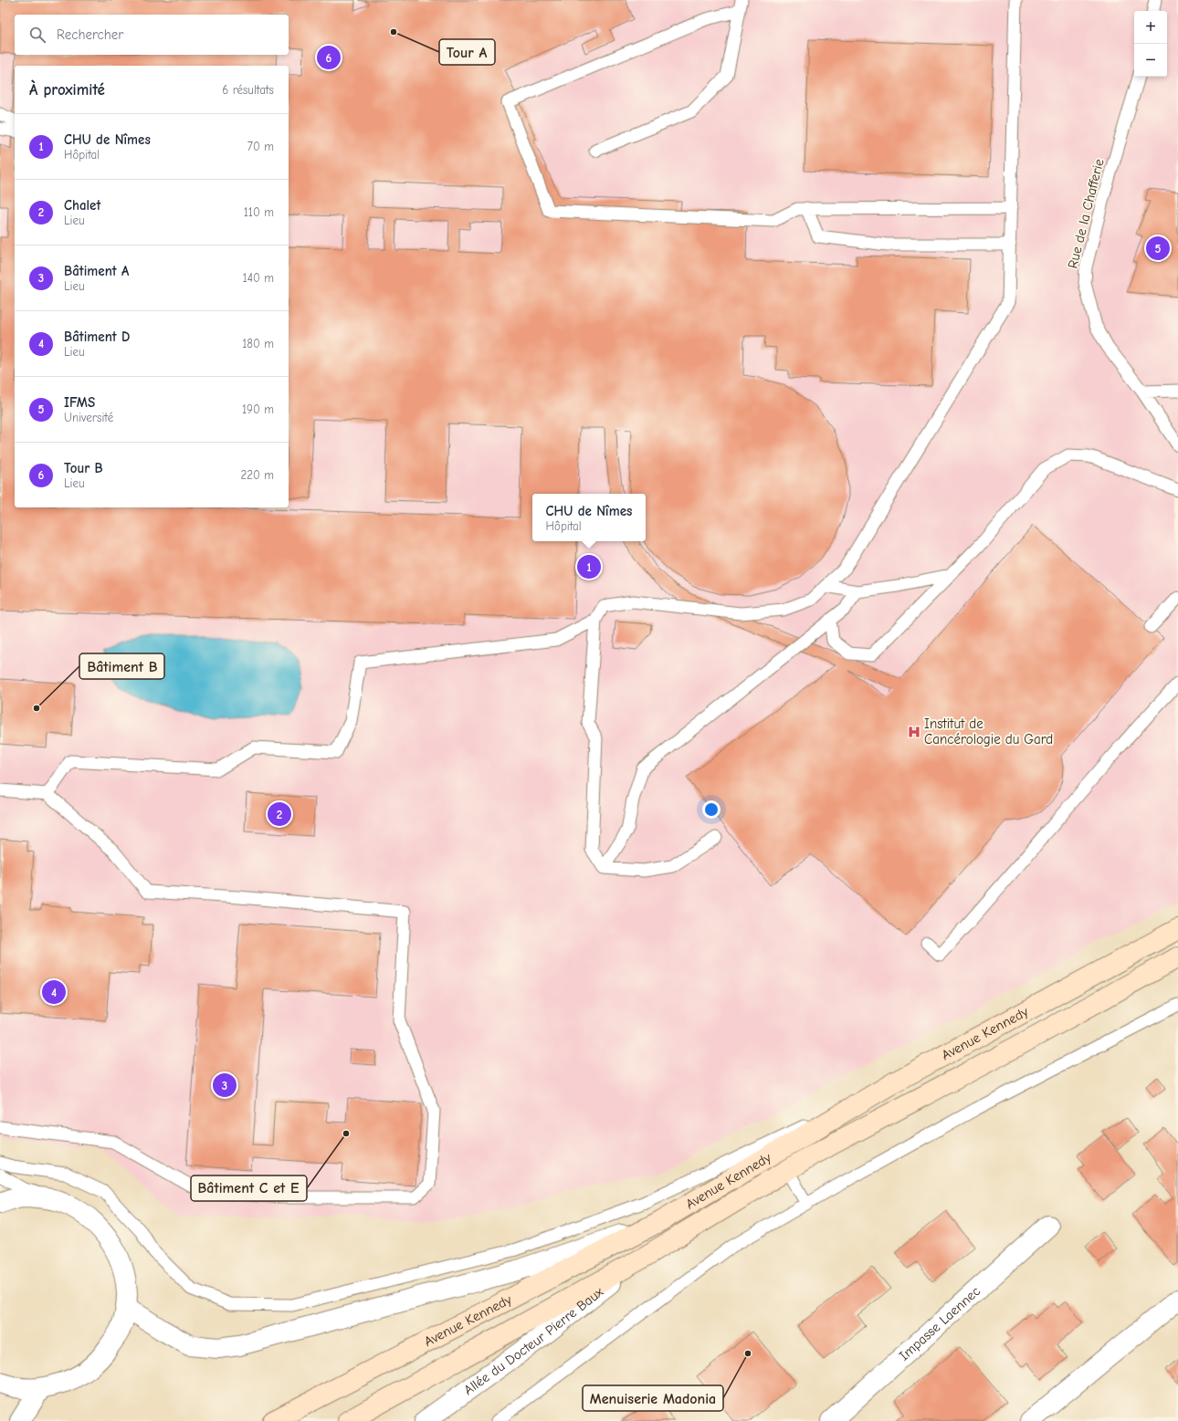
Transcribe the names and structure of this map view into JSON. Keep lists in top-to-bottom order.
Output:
{
  "streets": {
    "main road": ["Avenue Kennedy"],
    "street": ["Impasse Laennec", "Allée du Docteur Pierre Baux"],
    "lane": ["Rue de la Chafferie"]
  },
  "crossings": [
    ["Avenue Kennedy", "Allée du Docteur Pierre Baux"]
  ],
  "places": {
    "other": [
      "Tour A",
      "Bâtiment B",
      "Bâtiment C et E",
      "Menuiserie Madonia"
    ],
    "hospital": ["Institut de Cancérologie du Gard"]
  },
  "page": {
    "map_buttons": ["+", "−"],
    "search": "Rechercher",
    "pins": [
      "6",
      "5",
      "1",
      "2",
      "4",
      "3"
    ],
    "heading": ["À proximité", "6 résultats"],
    "list": [
      {
        "mark": "1",
        "name": "CHU de Nîmes",
        "note": "Hôpital",
        "value": "70 m"
      },
      {
        "mark": "2",
        "name": "Chalet",
        "note": "Lieu",
        "value": "110 m"
      },
      {
        "mark": "3",
        "name": "Bâtiment A",
        "note": "Lieu",
        "value": "140 m"
      },
      {
        "mark": "4",
        "name": "Bâtiment D",
        "note": "Lieu",
        "value": "180 m"
      },
      {
        "mark": "5",
        "name": "IFMS",
        "note": "Université",
        "value": "190 m"
      },
      {
        "mark": "6",
        "name": "Tour B",
        "note": "Lieu",
        "value": "220 m"
      }
    ],
    "popup": ["CHU de Nîmes", "Hôpital"]
  }
}
